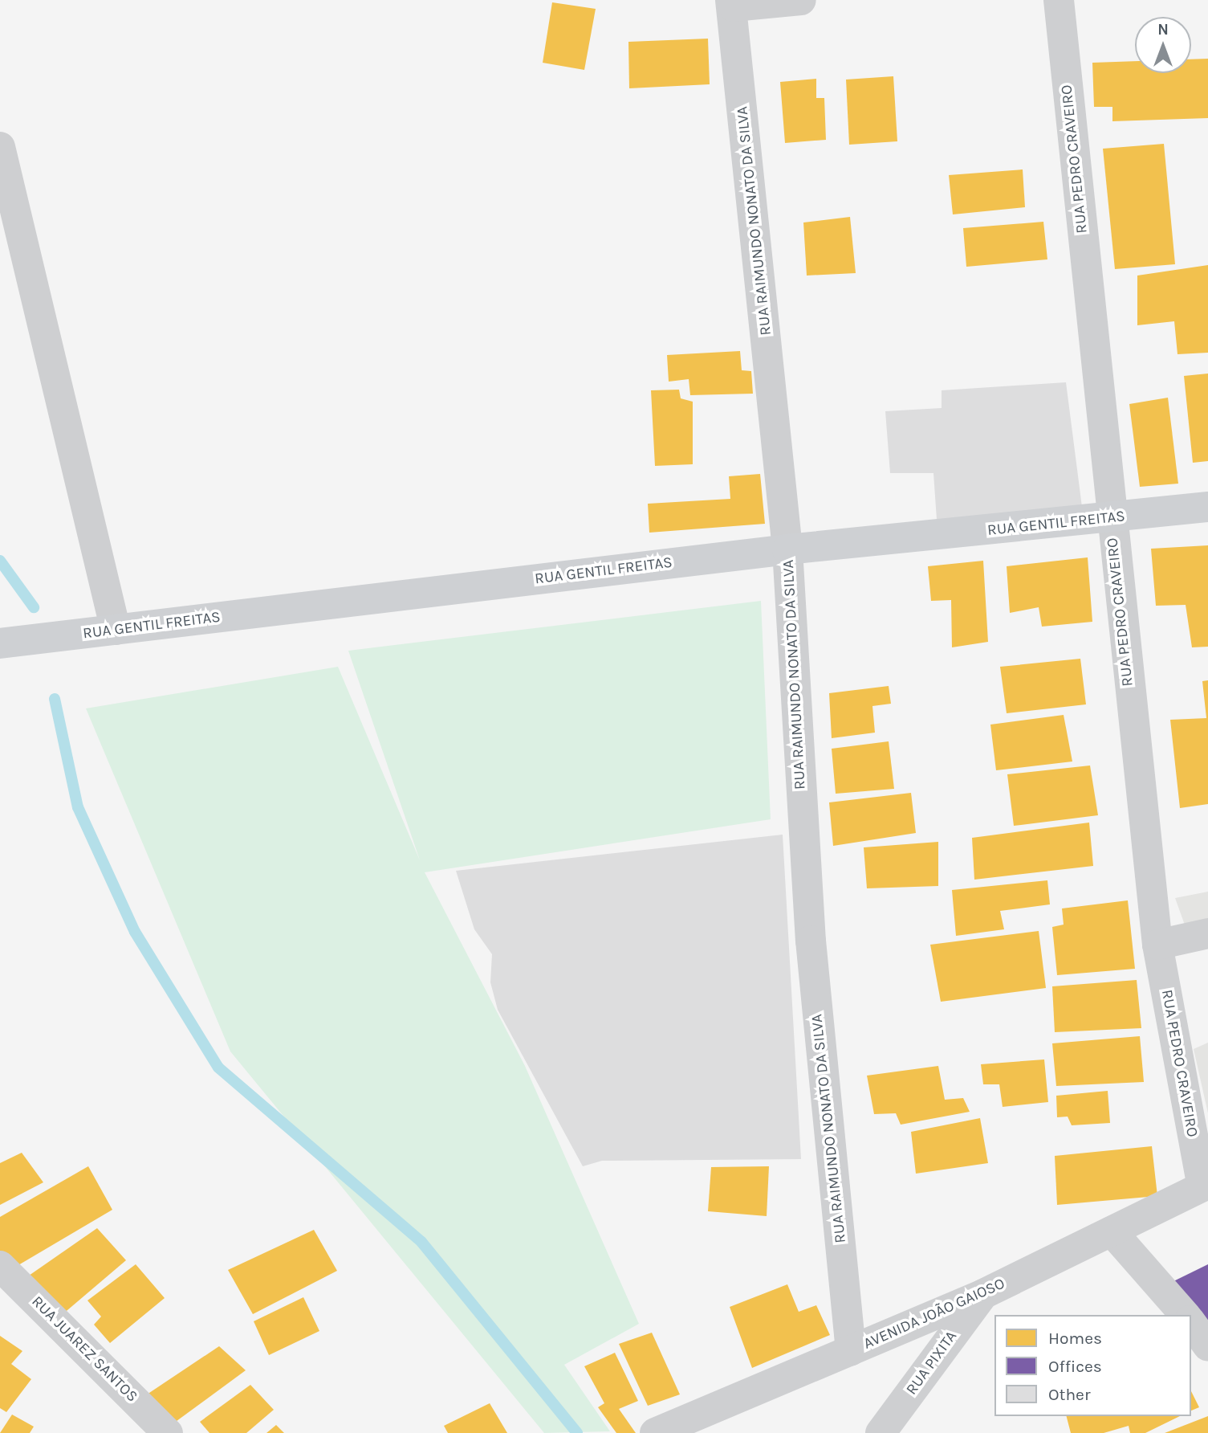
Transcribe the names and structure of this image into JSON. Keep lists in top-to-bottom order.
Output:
{
  "streets": {
    "main road": ["RUA GENTIL FREITAS"],
    "street": [
      "RUA PEDRO CRAVEIRO",
      "RUA RAIMUNDO NONATO DA SILVA",
      "AVENIDA JOÃO GAIOSO",
      "RUA JUAREZ SANTOS",
      "RUA PIXITA"
    ]
  },
  "crossings": [
    ["RUA PEDRO CRAVEIRO", "RUA GENTIL FREITAS"],
    ["RUA PEDRO CRAVEIRO", "AVENIDA JOÃO GAIOSO"],
    ["RUA RAIMUNDO NONATO DA SILVA", "RUA GENTIL FREITAS"],
    ["RUA RAIMUNDO NONATO DA SILVA", "AVENIDA JOÃO GAIOSO"],
    ["AVENIDA JOÃO GAIOSO", "RUA PIXITA"]
  ],
  "legend": ["Homes", "Offices", "Other"],
  "north": "top"
}
